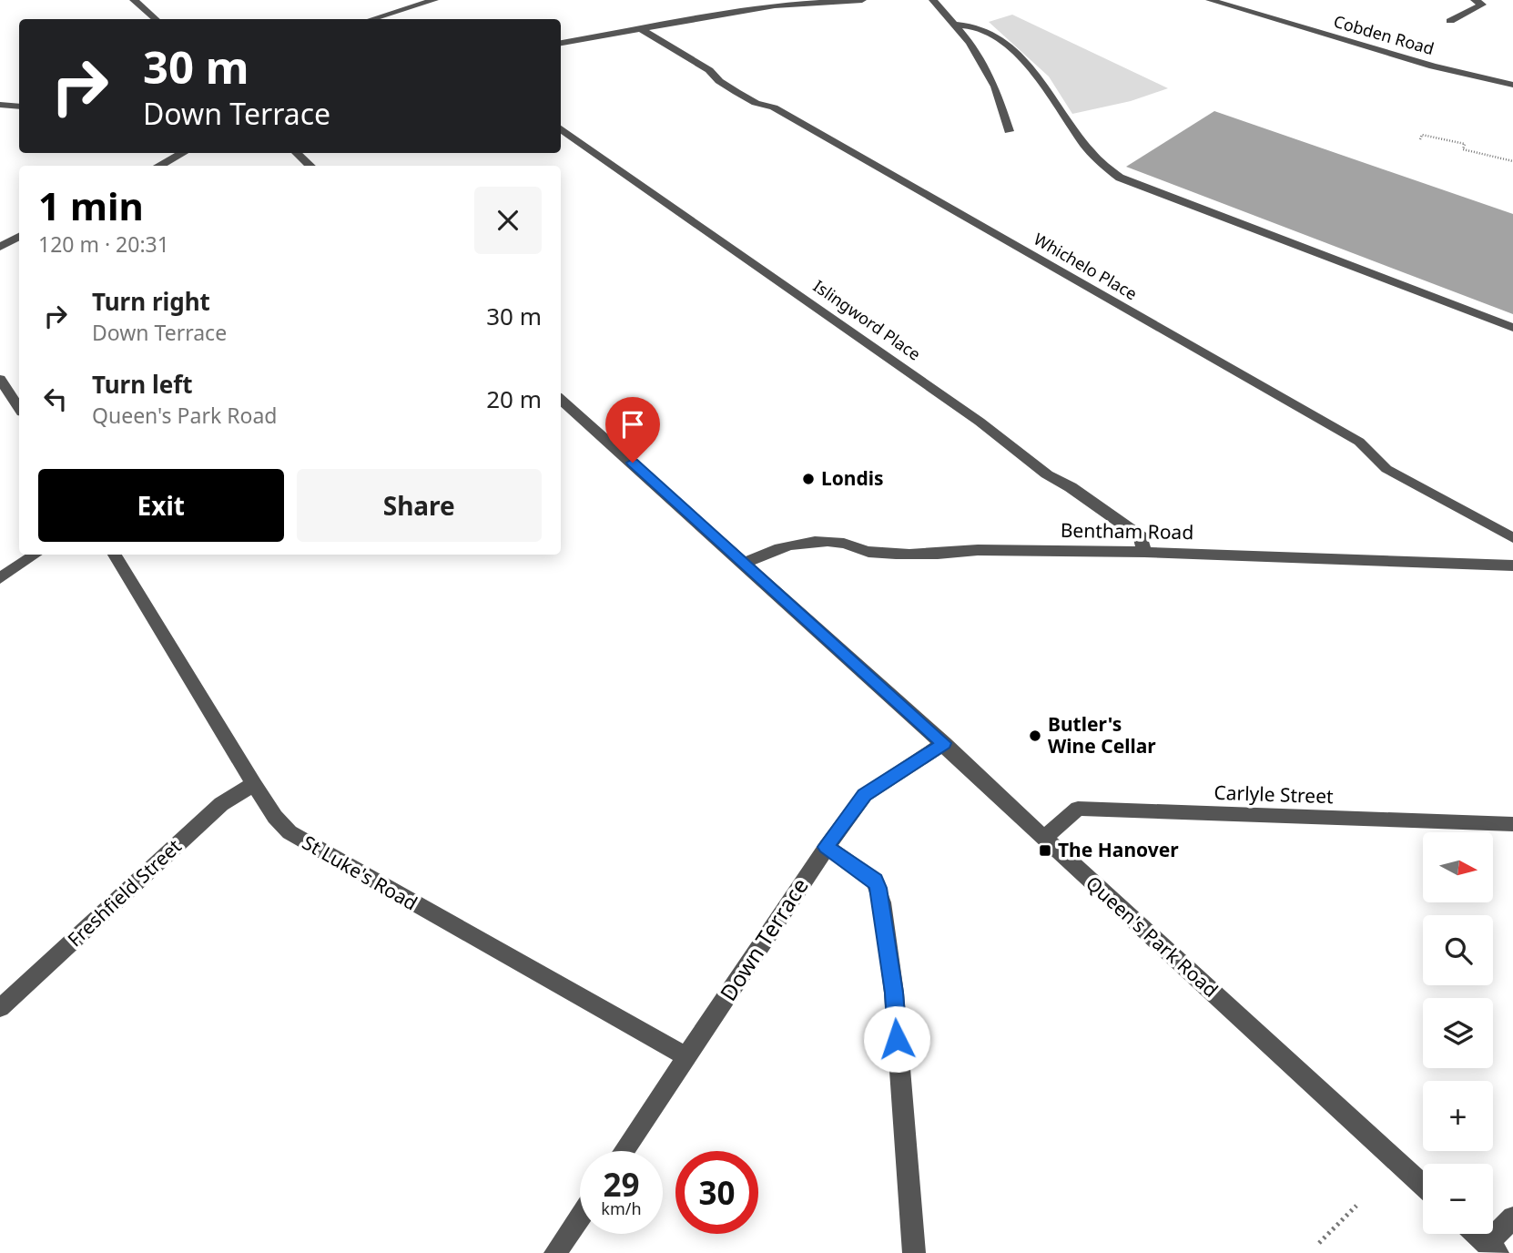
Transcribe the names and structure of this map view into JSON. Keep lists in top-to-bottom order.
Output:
{
  "streets": {
    "street": [
      "Cobden Road",
      "Whichelo Place",
      "Islingword Place",
      "Bentham Road",
      "Carlyle Street",
      "St Luke's Road",
      "Freshfield Street",
      "Queen's Park Road",
      "Down Terrace"
    ]
  },
  "crossings": [
    ["Islingword Place", "Bentham Road"],
    ["Bentham Road", "Queen's Park Road"],
    ["Carlyle Street", "Queen's Park Road"],
    ["St Luke's Road", "Freshfield Street"],
    ["St Luke's Road", "Down Terrace"],
    ["Queen's Park Road", "Down Terrace"]
  ],
  "places": {
    "other": ["Londis", "Butler's Wine Cellar"],
    "transit": ["The Hanover"]
  },
  "north": "right",
  "page": {
    "turn": ["30 m", "Down Terrace"],
    "heading": ["1 min", "120 m · 20:31"],
    "list": [
      {
        "name": "Turn right",
        "note": "Down Terrace",
        "value": "30 m"
      },
      {
        "name": "Turn left",
        "note": "Queen's Park Road",
        "value": "20 m"
      }
    ],
    "buttons": ["Exit", "Share"],
    "map_buttons": ["+", "−"],
    "speed": "29 km/h",
    "limit": "30"
  }
}
